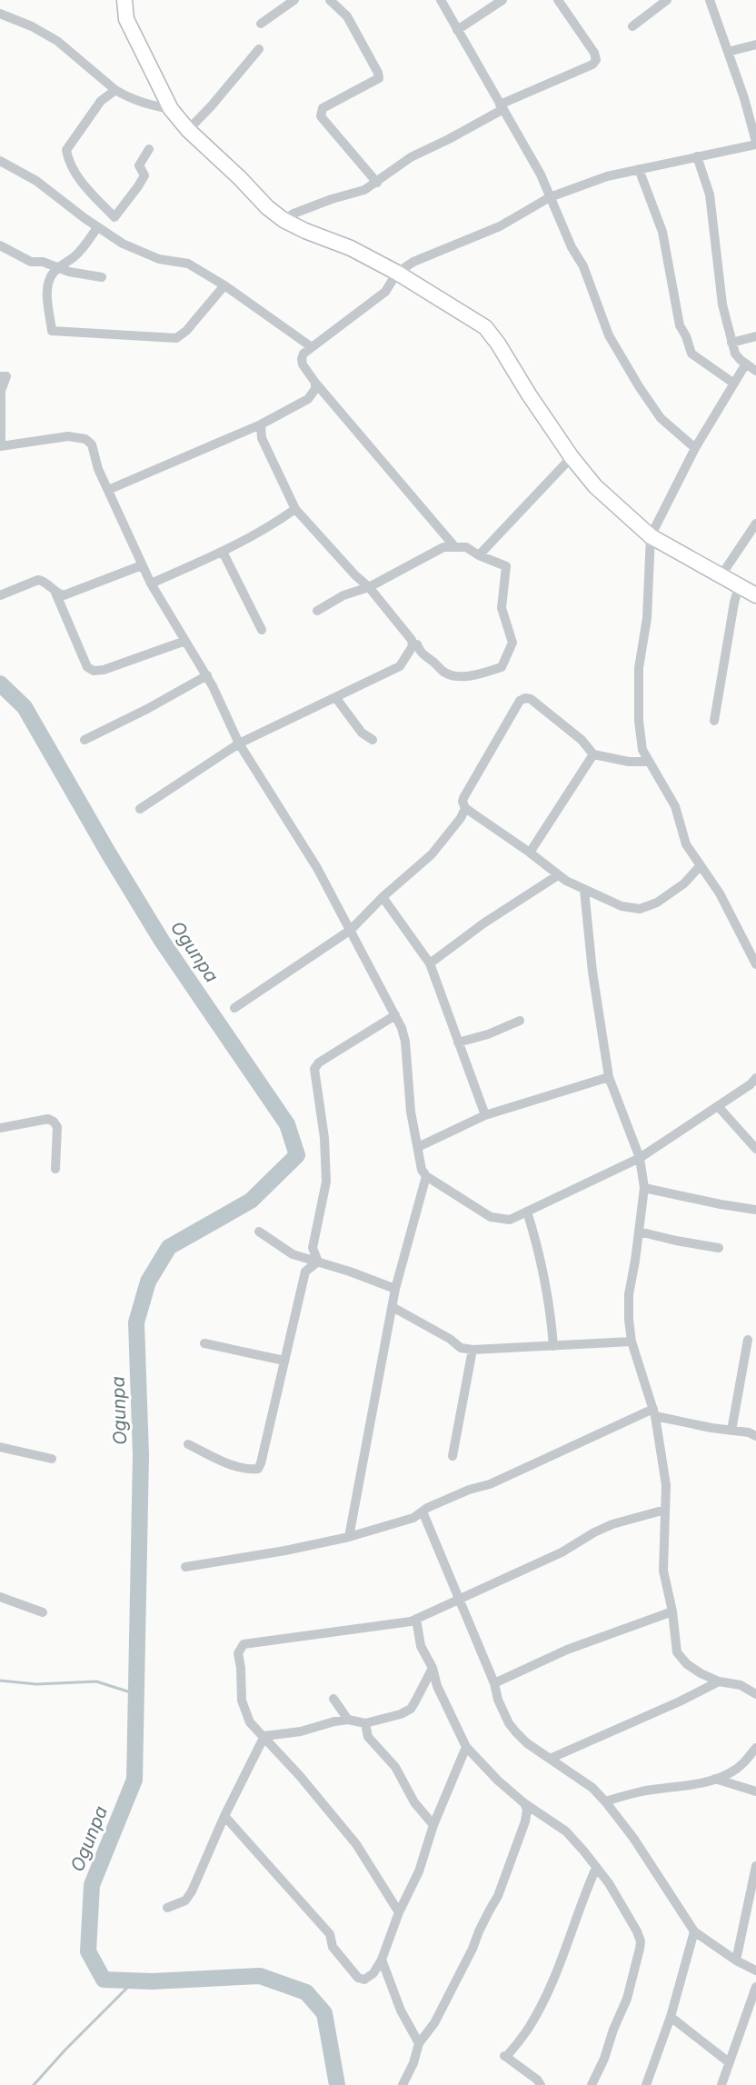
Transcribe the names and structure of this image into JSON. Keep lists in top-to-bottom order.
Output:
{
  "water": ["Ogunpa"]
}
